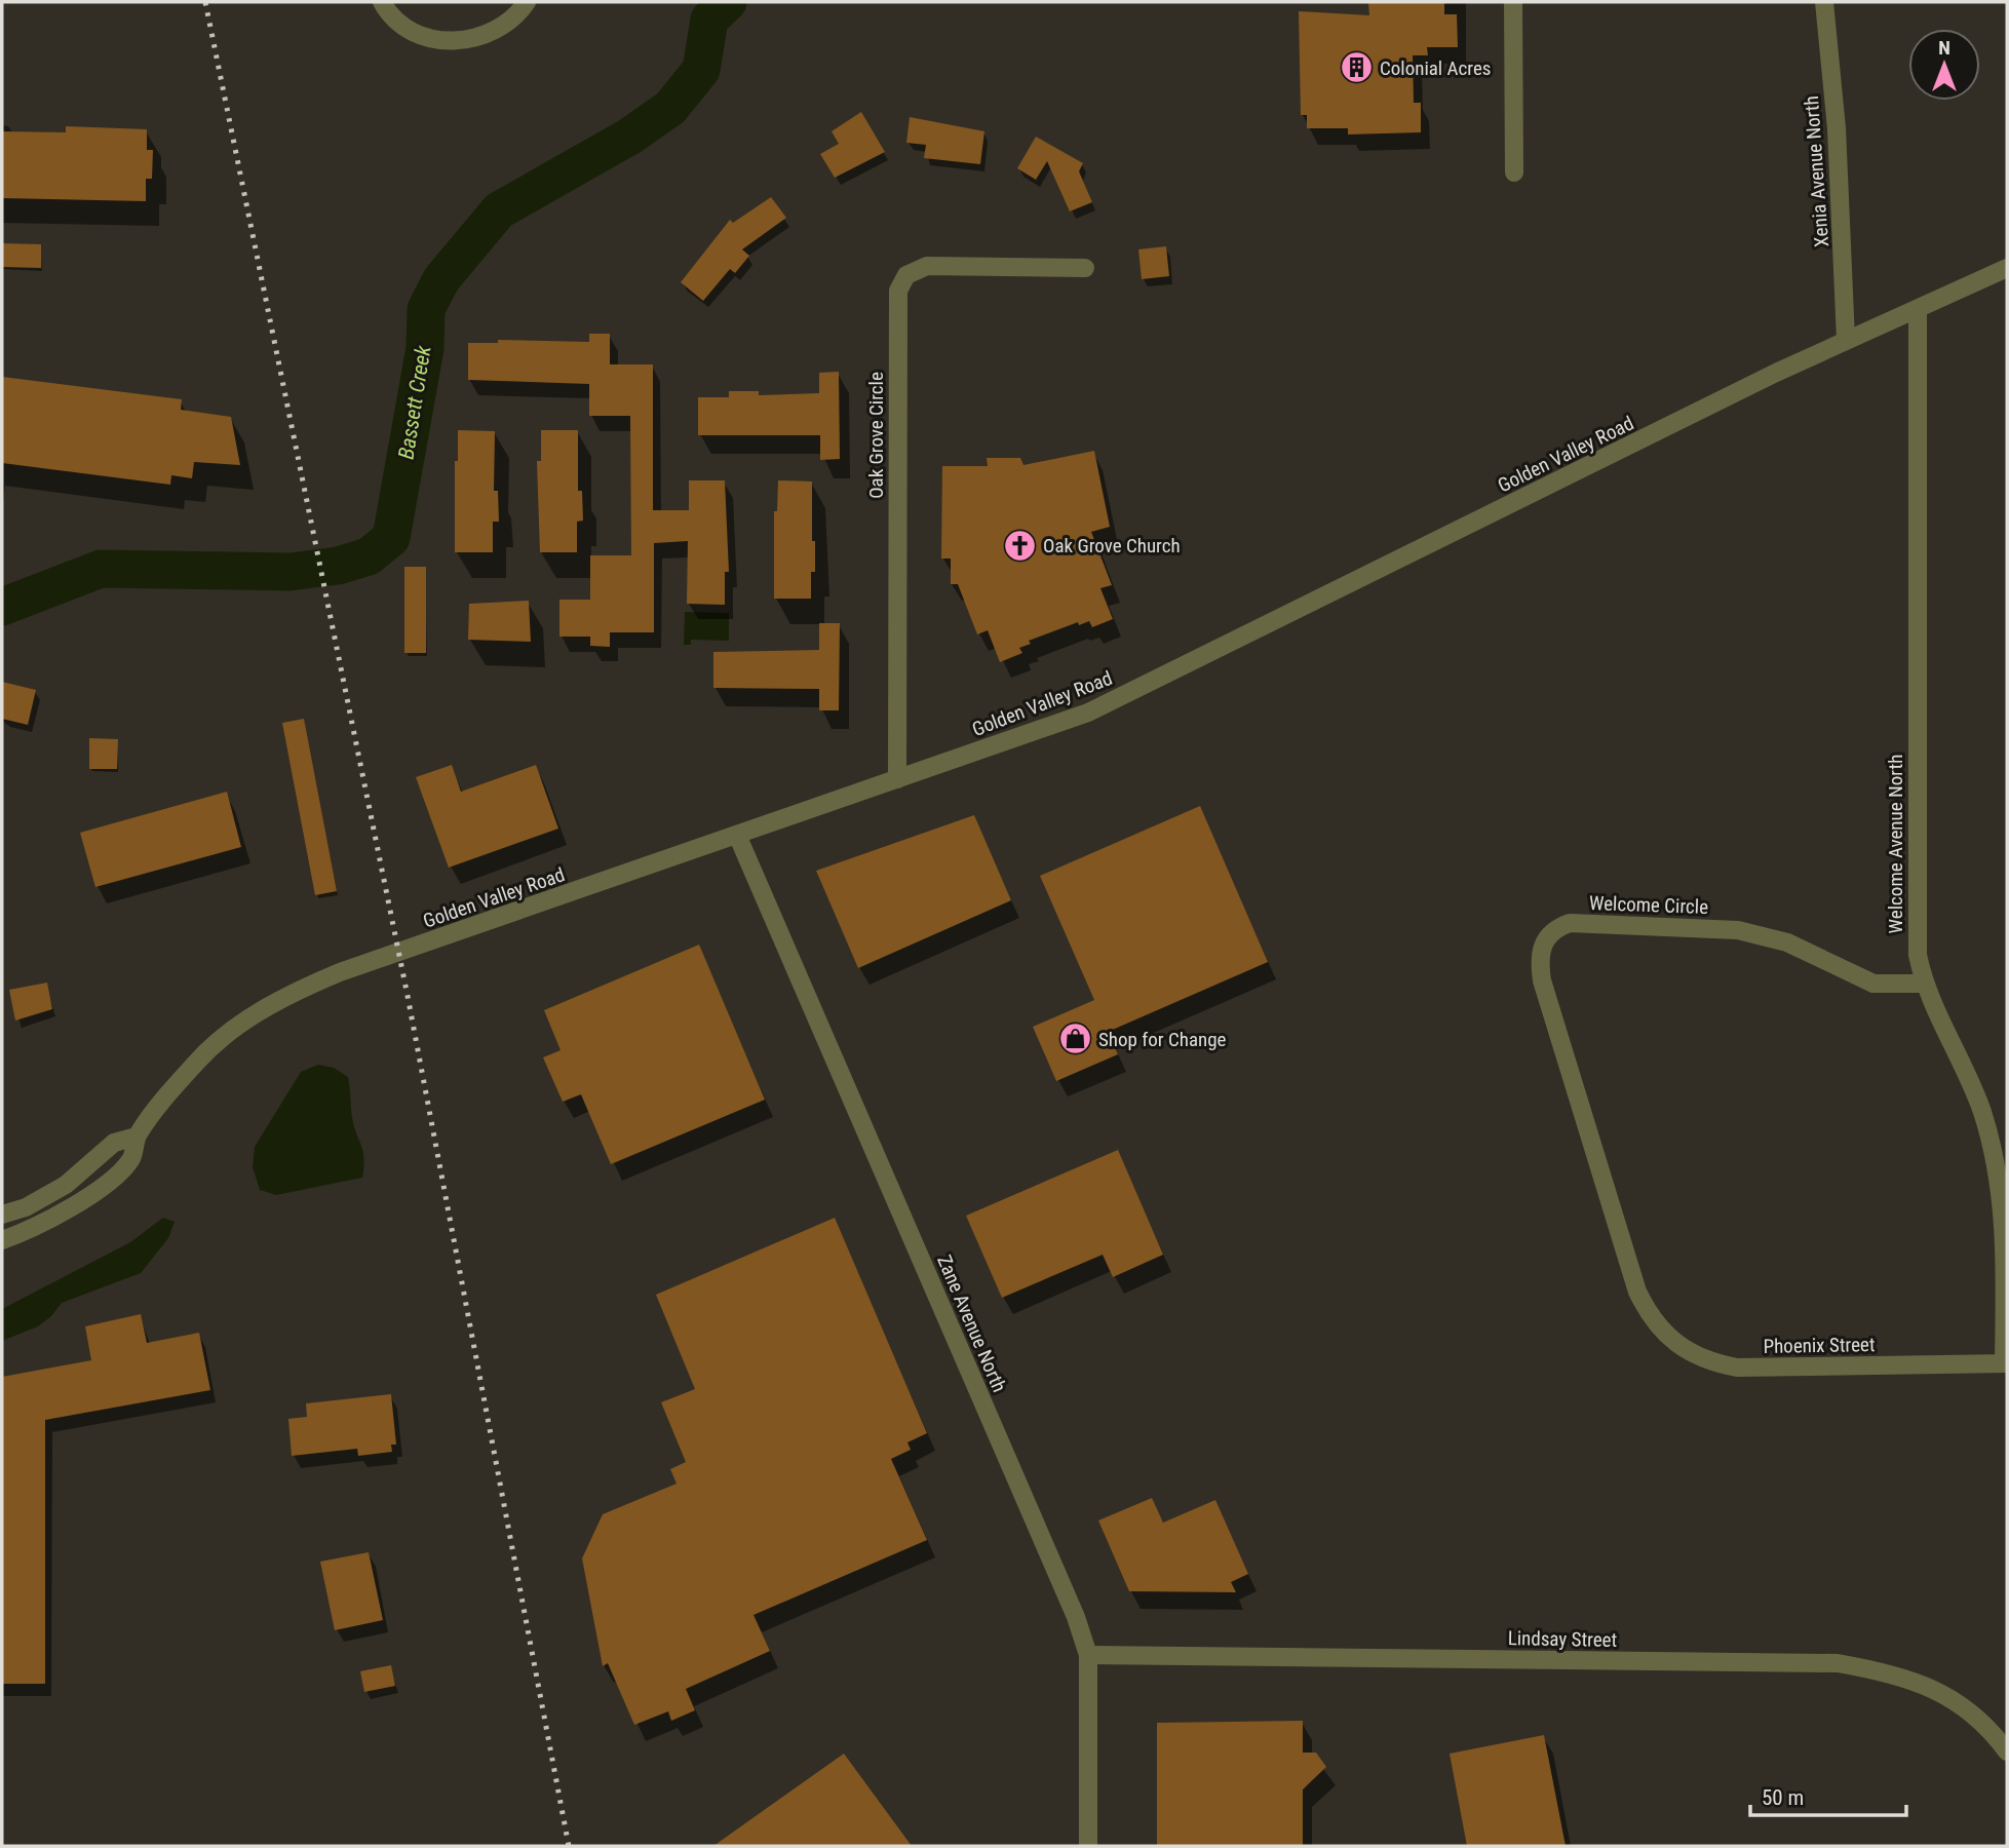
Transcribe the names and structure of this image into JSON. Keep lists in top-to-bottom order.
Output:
{
  "streets": {
    "street": [
      "Xenia Avenue North",
      "Oak Grove Circle",
      "Golden Valley Road",
      "Welcome Avenue North",
      "Welcome Circle",
      "Zane Avenue North",
      "Phoenix Street",
      "Lindsay Street"
    ]
  },
  "crossings": [
    ["Xenia Avenue North", "Golden Valley Road"],
    ["Oak Grove Circle", "Golden Valley Road"],
    ["Golden Valley Road", "Welcome Avenue North"],
    ["Golden Valley Road", "Zane Avenue North"],
    ["Welcome Avenue North", "Welcome Circle"],
    ["Welcome Avenue North", "Phoenix Street"],
    ["Welcome Circle", "Phoenix Street"],
    ["Zane Avenue North", "Lindsay Street"]
  ],
  "water": ["Bassett Creek"],
  "places": {
    "building": ["Colonial Acres"],
    "church": ["Oak Grove Church"],
    "shop": ["Shop for Change"]
  },
  "scale_bar": "50 m",
  "north": "top"
}
